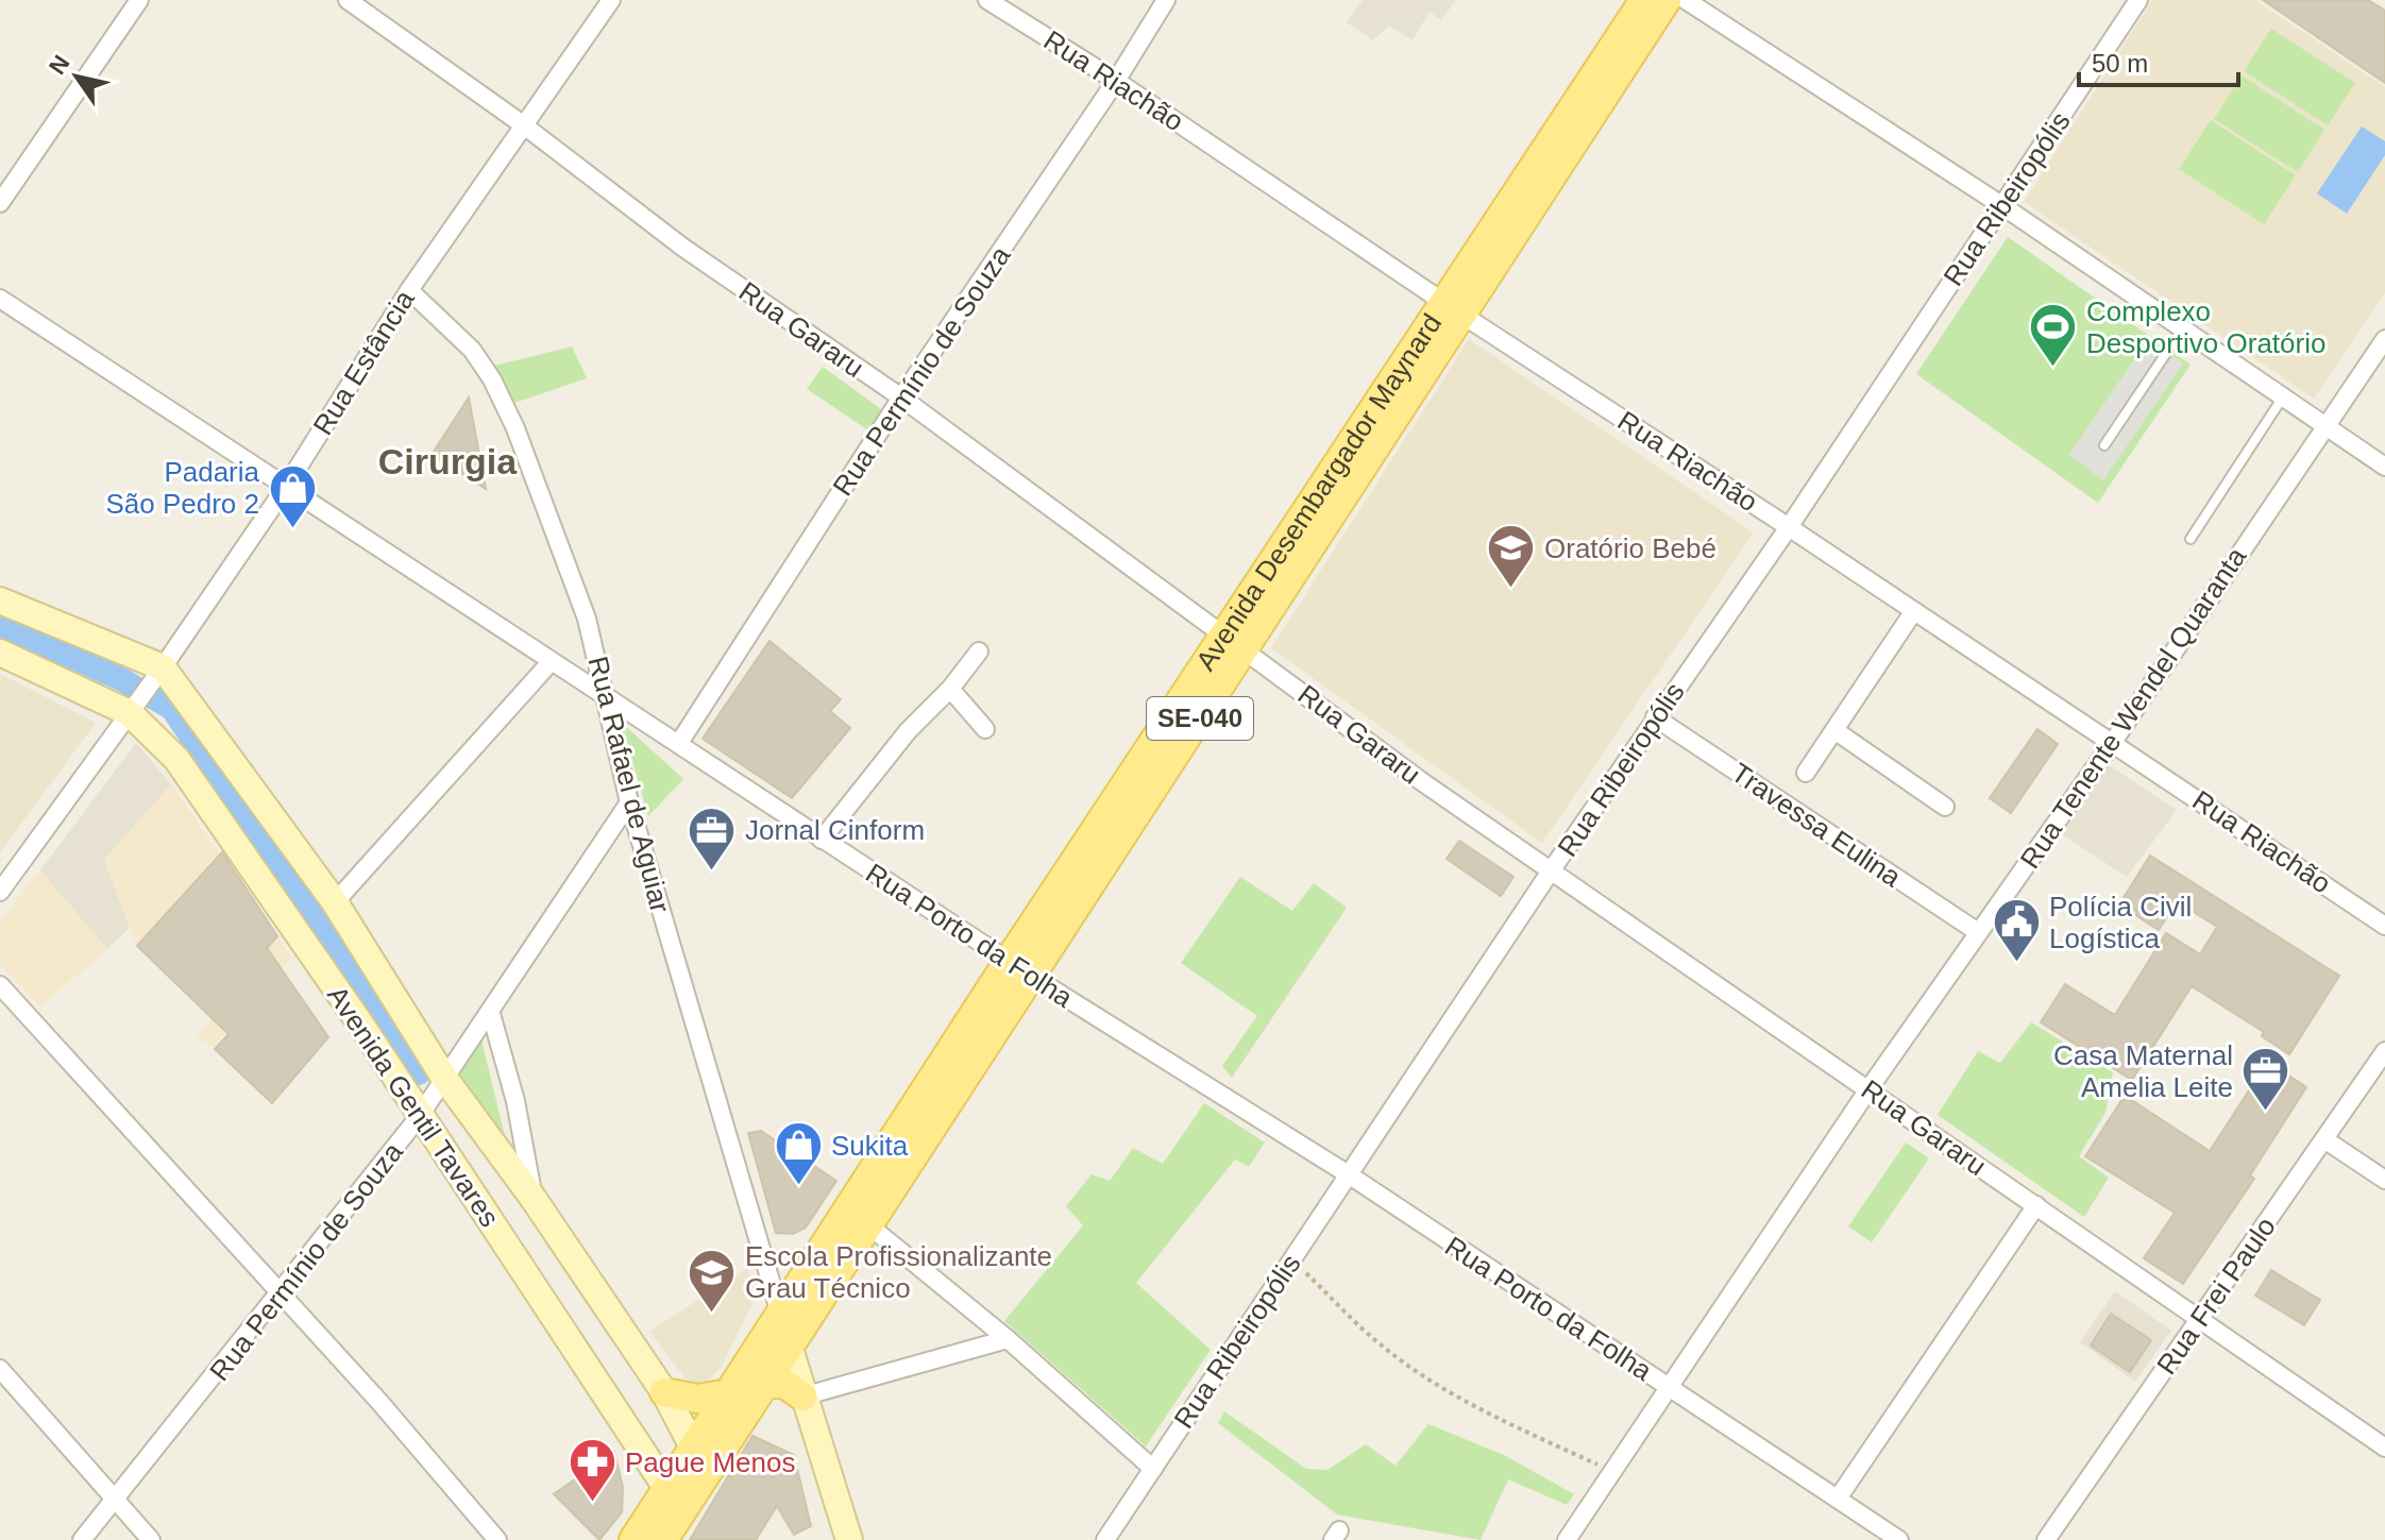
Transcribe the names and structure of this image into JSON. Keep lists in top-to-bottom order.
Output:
{
  "streets": {
    "main road": ["Avenida Desembargador Maynard", "SE-040", "Avenida Gentil Tavares"],
    "street": [
      "Rua Riachão",
      "Rua Ribeiropólis",
      "Rua Gararu",
      "Rua Estância",
      "Rua Permínio de Souza",
      "Rua Tenente Wendel Quaranta",
      "Rua Rafael de Aguiar",
      "Travessa Eulina",
      "Rua Porto da Folha",
      "Rua Frei Paulo"
    ]
  },
  "crossings": [
    ["Rua Riachão", "Rua Ribeiropólis"],
    ["Rua Riachão", "Rua Permínio de Souza"],
    ["Rua Riachão", "Avenida Desembargador Maynard"],
    ["Rua Riachão", "Rua Tenente Wendel Quaranta"],
    ["Rua Ribeiropólis", "Rua Gararu"],
    ["Rua Ribeiropólis", "Travessa Eulina"],
    ["Rua Ribeiropólis", "Rua Porto da Folha"],
    ["Rua Gararu", "Rua Estância"],
    ["Rua Gararu", "Rua Permínio de Souza"],
    ["Rua Gararu", "Avenida Desembargador Maynard"],
    ["Rua Gararu", "Rua Tenente Wendel Quaranta"],
    ["Rua Gararu", "Rua Frei Paulo"],
    ["Rua Estância", "Rua Rafael de Aguiar"],
    ["Rua Estância", "Rua Porto da Folha"],
    ["Rua Estância", "Avenida Gentil Tavares"],
    ["Rua Permínio de Souza", "Rua Rafael de Aguiar"],
    ["Rua Permínio de Souza", "Rua Porto da Folha"],
    ["Rua Permínio de Souza", "Avenida Gentil Tavares"],
    ["Avenida Desembargador Maynard", "Rua Rafael de Aguiar"],
    ["Avenida Desembargador Maynard", "Rua Porto da Folha"],
    ["Avenida Desembargador Maynard", "Avenida Gentil Tavares"],
    ["Rua Tenente Wendel Quaranta", "Travessa Eulina"],
    ["Rua Tenente Wendel Quaranta", "Rua Porto da Folha"],
    ["Rua Rafael de Aguiar", "Rua Porto da Folha"]
  ],
  "districts": ["Cirurgia"],
  "places": {
    "sports": ["Complexo Desportivo Oratório"],
    "shop": ["Padaria São Pedro 2", "Sukita"],
    "school or university": ["Oratório Bebé", "Escola Profissionalizante Grau Técnico"],
    "office": ["Jornal Cinform", "Casa Maternal Amelia Leite"],
    "public building": ["Polícia Civil Logística"],
    "pharmacy": ["Pague Menos"]
  },
  "scale_bar": "50 m",
  "north": "top left"
}
